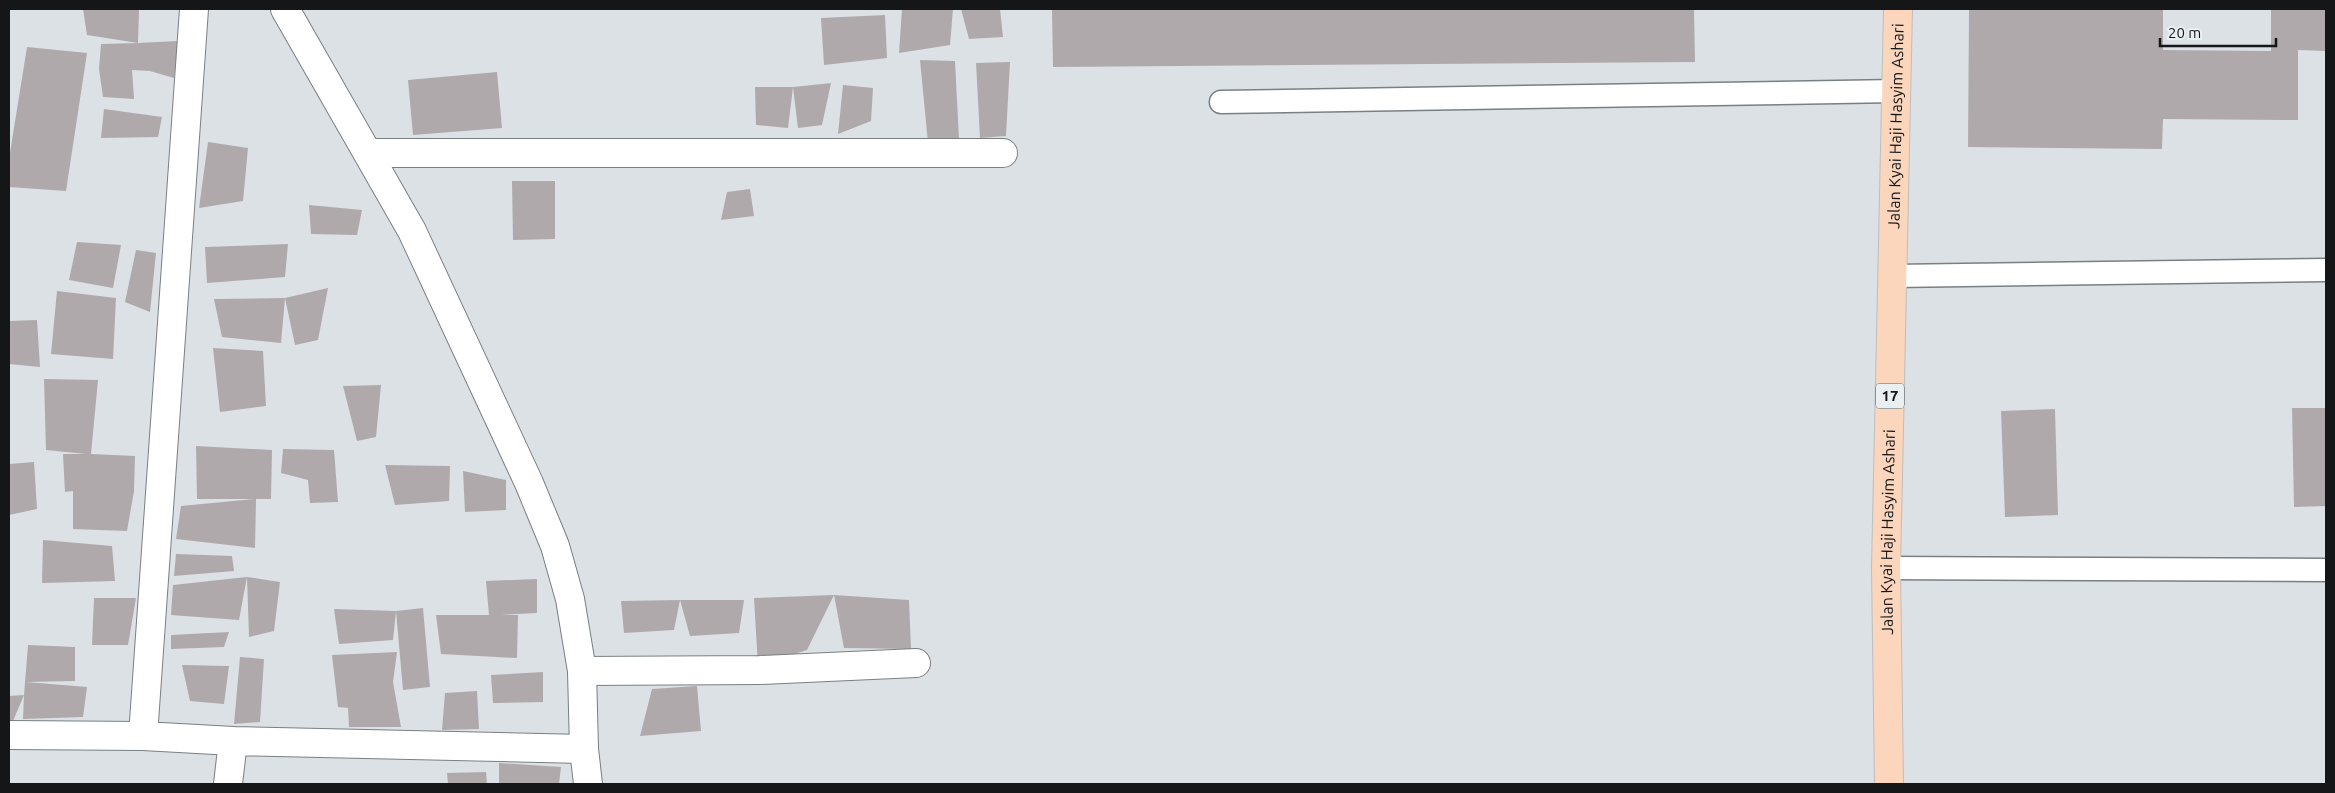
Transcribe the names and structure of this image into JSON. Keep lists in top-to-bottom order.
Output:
{
  "streets": {
    "highway": ["Jalan Kyai Haji Hasyim Ashari", "17"]
  },
  "scale_bar": "20 m"
}
